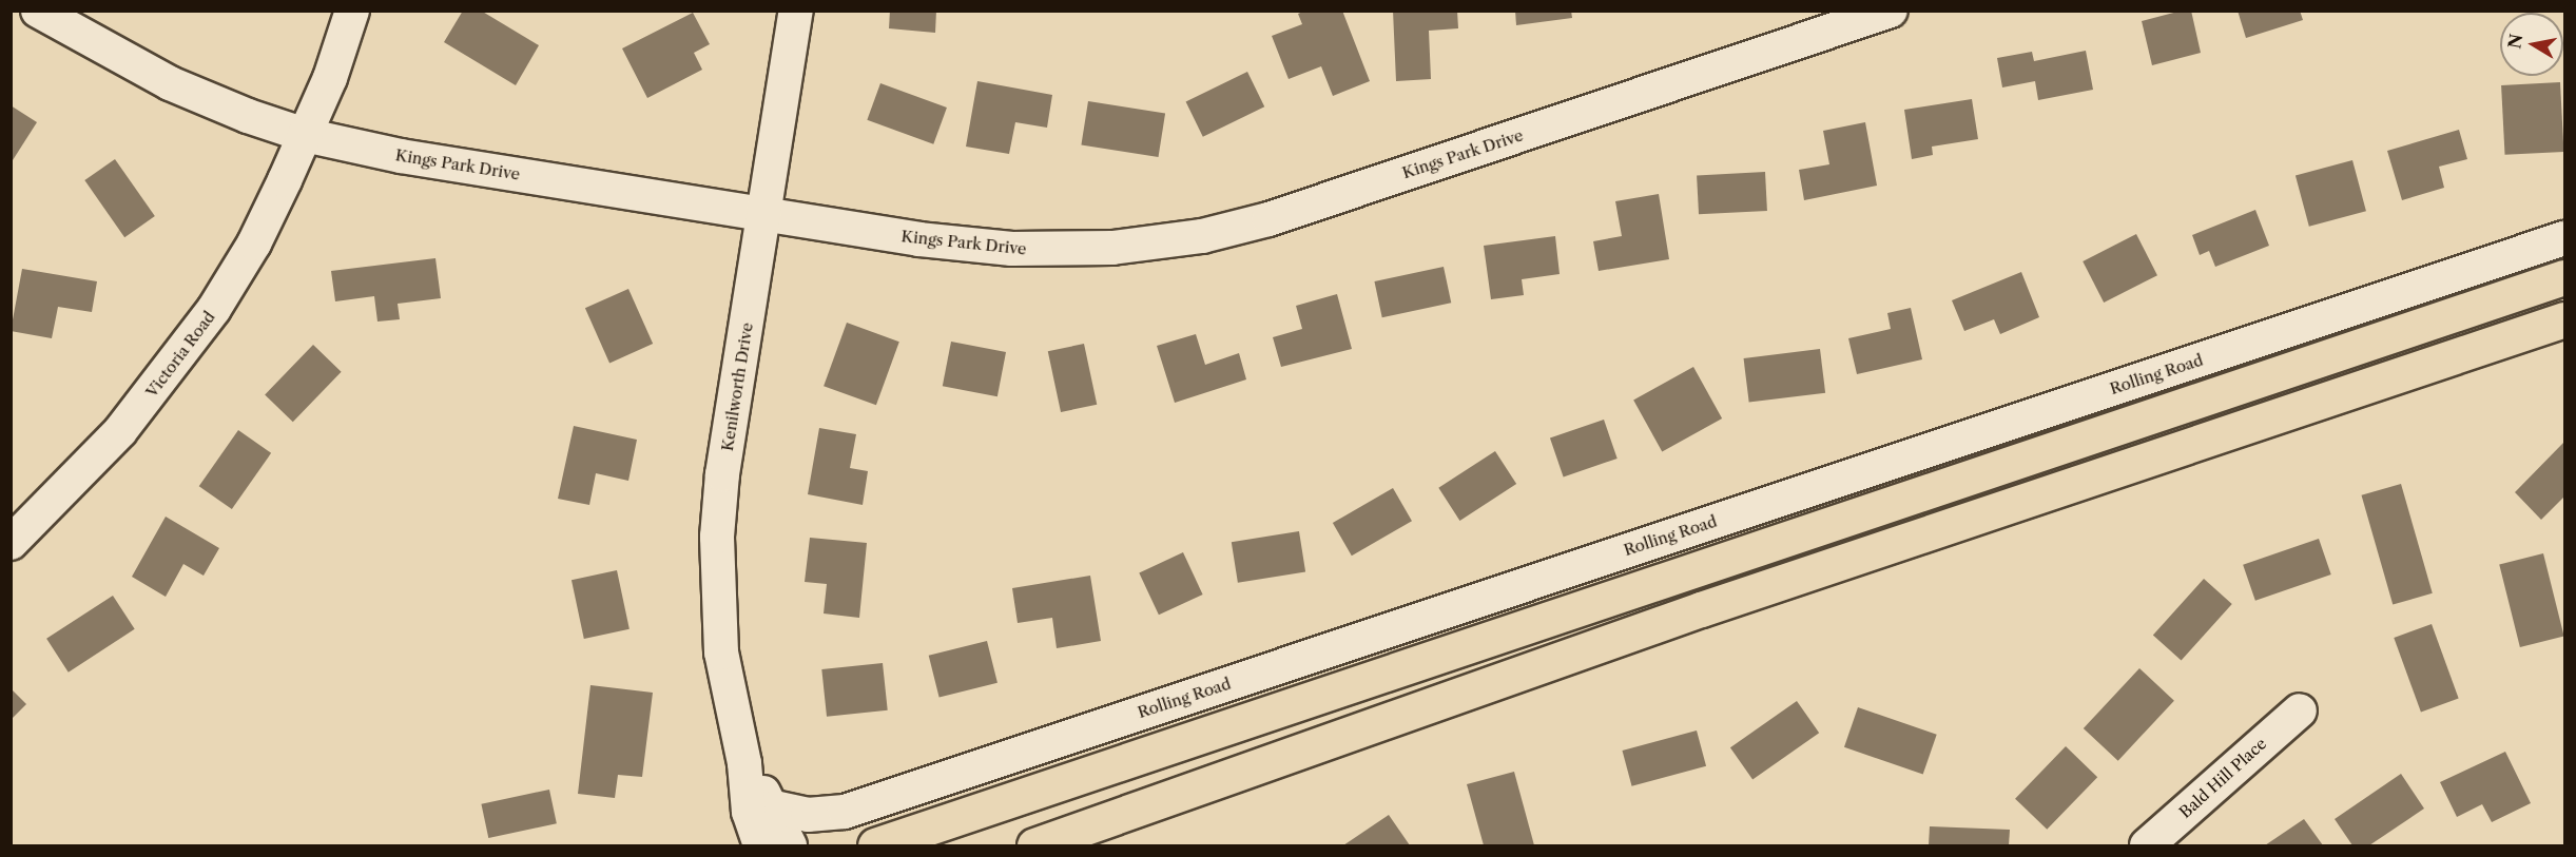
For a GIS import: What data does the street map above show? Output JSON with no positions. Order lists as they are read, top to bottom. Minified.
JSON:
{"streets":{"street":["Kings Park Drive","Victoria Road","Rolling Road","Kenilworth Drive","Bald Hill Place"]},"crossings":[["Kings Park Drive","Victoria Road"],["Kings Park Drive","Kenilworth Drive"],["Rolling Road","Kenilworth Drive"]],"north":"left"}
